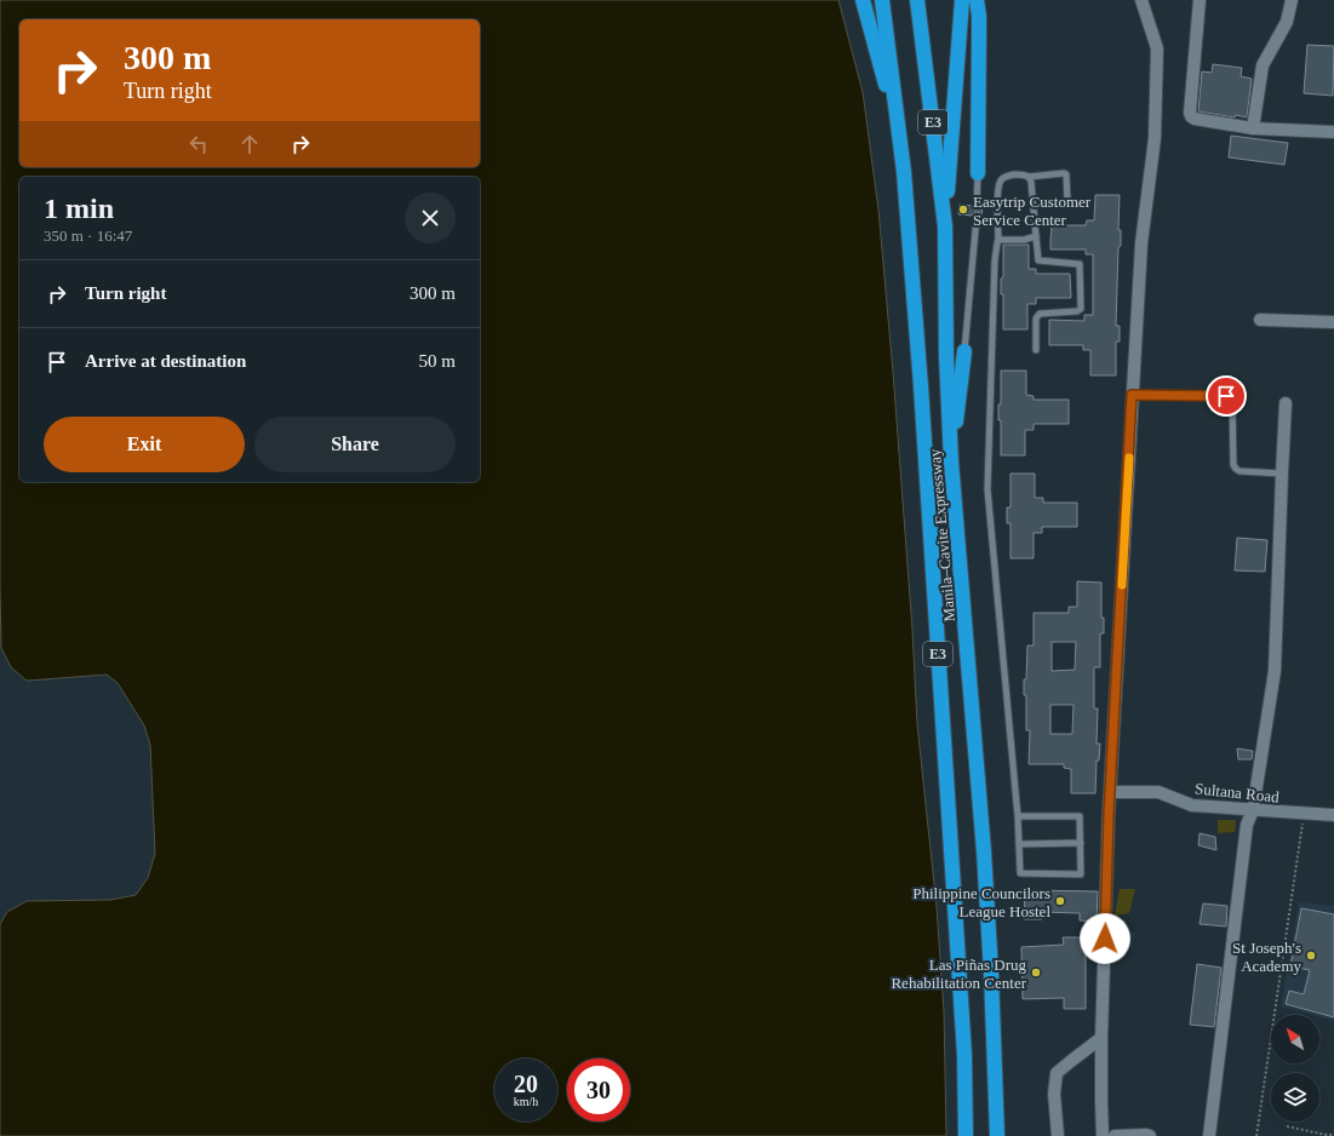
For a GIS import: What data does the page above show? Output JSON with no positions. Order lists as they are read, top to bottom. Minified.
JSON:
{"streets":{"highway":["E3","Manila–Cavite Expressway"],"street":["Sultana Road"]},"places":["Easytrip Customer Service Center","Philippine Councilors League Hostel","St Joseph's Academy","Las Piñas Drug Rehabilitation Center"],"north":"top left","page":{"turn":["300 m","Turn right"],"heading":["1 min","350 m · 16:47"],"list":[{"name":"Turn right","value":"300 m"},{"name":"Arrive at destination","value":"50 m"}],"buttons":["Exit","Share"],"speed":"20 km/h","limit":"30"}}
